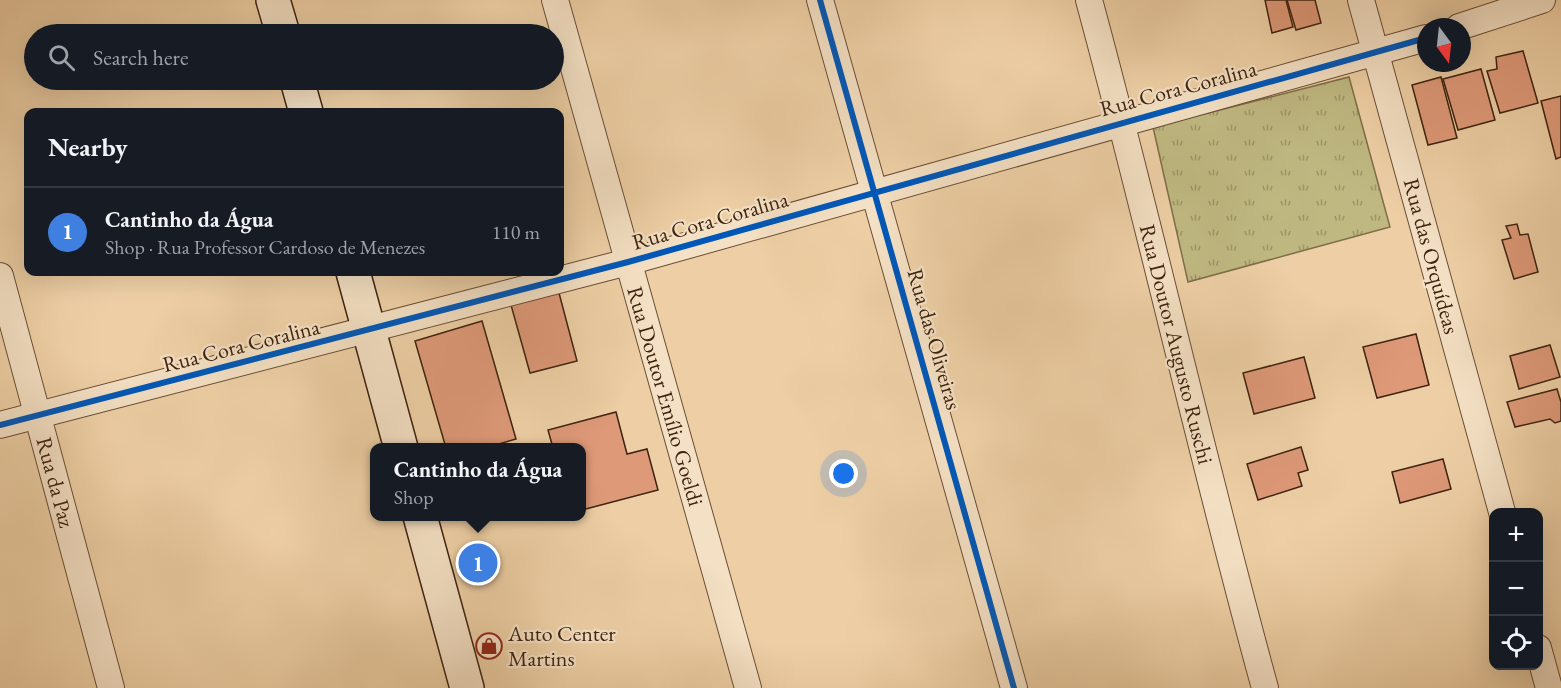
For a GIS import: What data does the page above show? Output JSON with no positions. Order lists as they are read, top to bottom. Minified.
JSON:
{"streets":{"street":["Rua Cora Coralina","Rua das Orquídeas","Rua das Oliveiras","Rua Doutor Augusto Ruschi","Rua Doutor Emílio Goeldi","Rua da Paz"]},"crossings":[["Rua Cora Coralina","Rua das Orquídeas"],["Rua Cora Coralina","Rua das Oliveiras"],["Rua Cora Coralina","Rua Doutor Augusto Ruschi"],["Rua Cora Coralina","Rua Doutor Emílio Goeldi"],["Rua Cora Coralina","Rua da Paz"]],"places":{"shop":["Auto Center Martins"]},"north":"bottom","page":{"search":"Search here","heading":"Nearby","list":[{"mark":"1","name":"Cantinho da Água","note":"Shop · Rua Professor Cardoso de Menezes","value":"110 m"}],"popup":["Cantinho da Água","Shop"],"map_buttons":["+","−"],"pins":"1"}}
